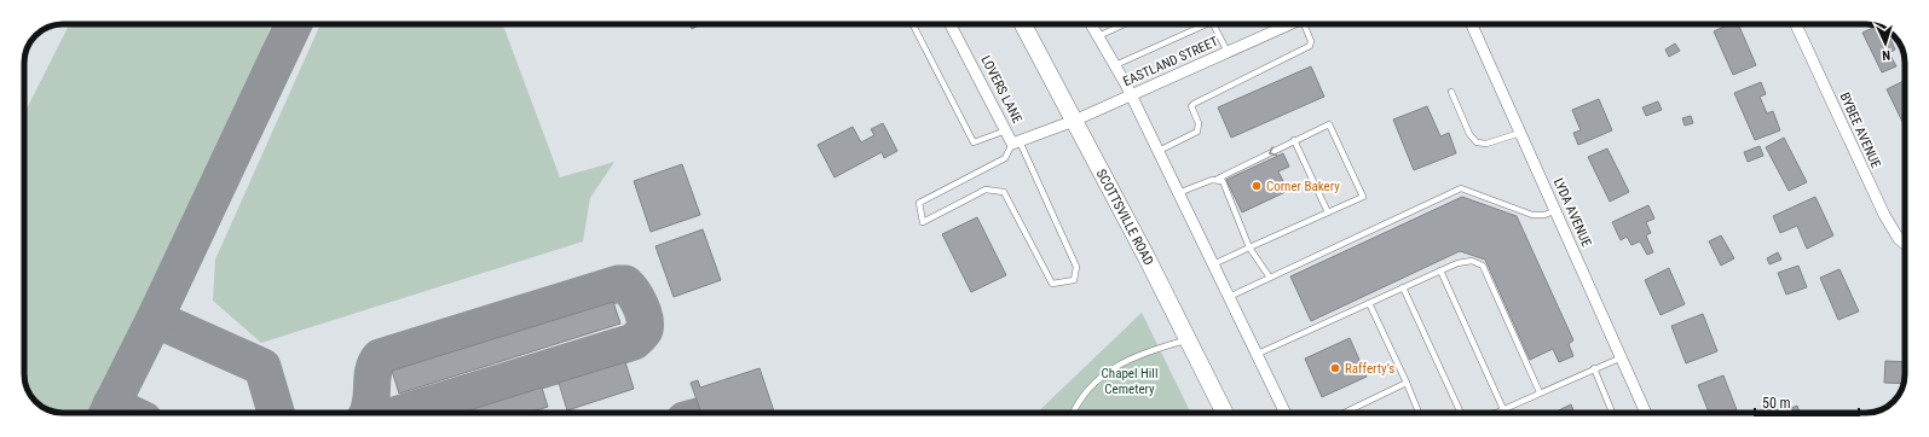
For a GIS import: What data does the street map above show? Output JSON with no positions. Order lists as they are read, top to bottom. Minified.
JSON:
{"streets":{"main road":["SCOTTSVILLE ROAD"],"street":["EASTLAND STREET","LOVERS LANE","BYBEE AVENUE","LYDA AVENUE"]},"crossings":[["EASTLAND STREET","LOVERS LANE"],["EASTLAND STREET","SCOTTSVILLE ROAD"],["LOVERS LANE","SCOTTSVILLE ROAD"]],"parks":["Chapel Hill Cemetery"],"places":["Corner Bakery","Rafferty’s"],"scale_bar":"50 m","north":"bottom"}
